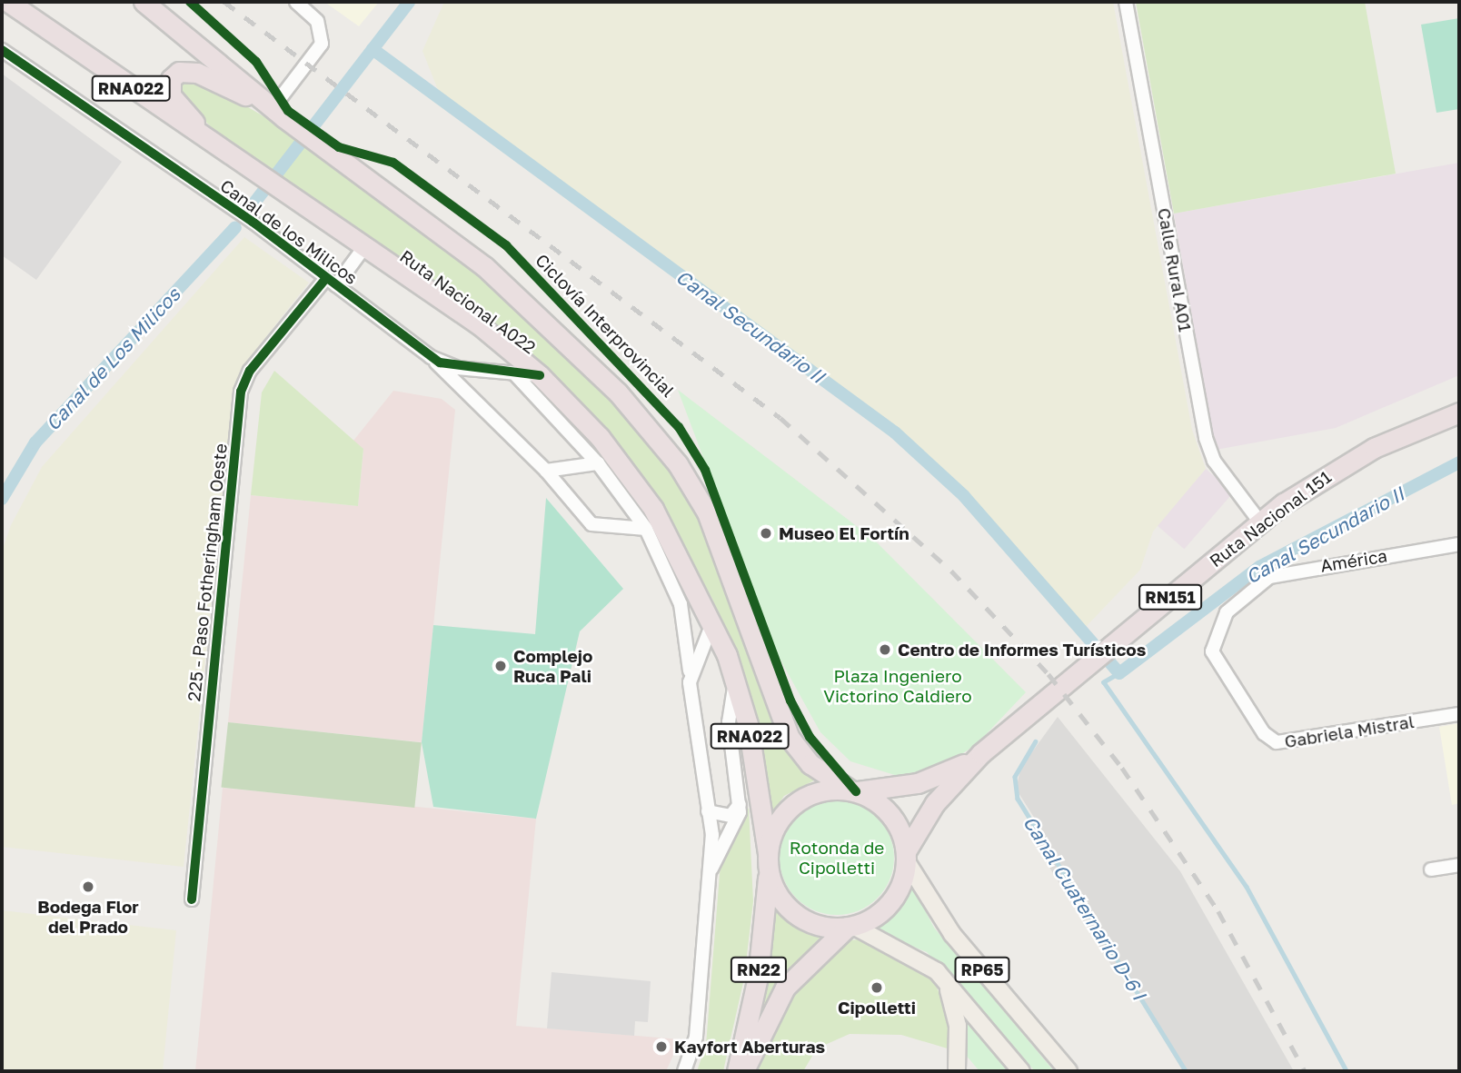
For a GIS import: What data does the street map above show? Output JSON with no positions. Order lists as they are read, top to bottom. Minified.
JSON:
{"streets":{"highway":["RNA022","Ruta Nacional A022","Ruta Nacional 151","RN151","RN22"],"main road":["RP65"],"street":["Canal de los Milicos","Calle Rural A01","América","225 - Paso Fotheringham Oeste","Gabriela Mistral"],"cycle path":["Ciclovía Interprovincial"]},"crossings":[["Canal de los Milicos","Ruta Nacional A022"],["Canal de los Milicos","225 - Paso Fotheringham Oeste"],["Calle Rural A01","Ruta Nacional 151"],["Ruta Nacional A022","Ruta Nacional 151"],["Ruta Nacional A022","225 - Paso Fotheringham Oeste"],["Ruta Nacional A022","RN22"],["Ruta Nacional A022","RP65"],["Ruta Nacional 151","RN22"],["Ruta Nacional 151","RP65"],["América","Gabriela Mistral"],["RN22","RP65"]],"water":["Canal Secundario II","Canal de Los Milicos","Canal Cuaternario D-6 I"],"parks":["Plaza Ingeniero Victorino Caldiero","Rotonda de Cipolletti"],"places":["Museo El Fortín","Centro de Informes Turísticos","Complejo Ruca Pali","Bodega Flor del Prado","Cipolletti","Kayfort Aberturas"]}
